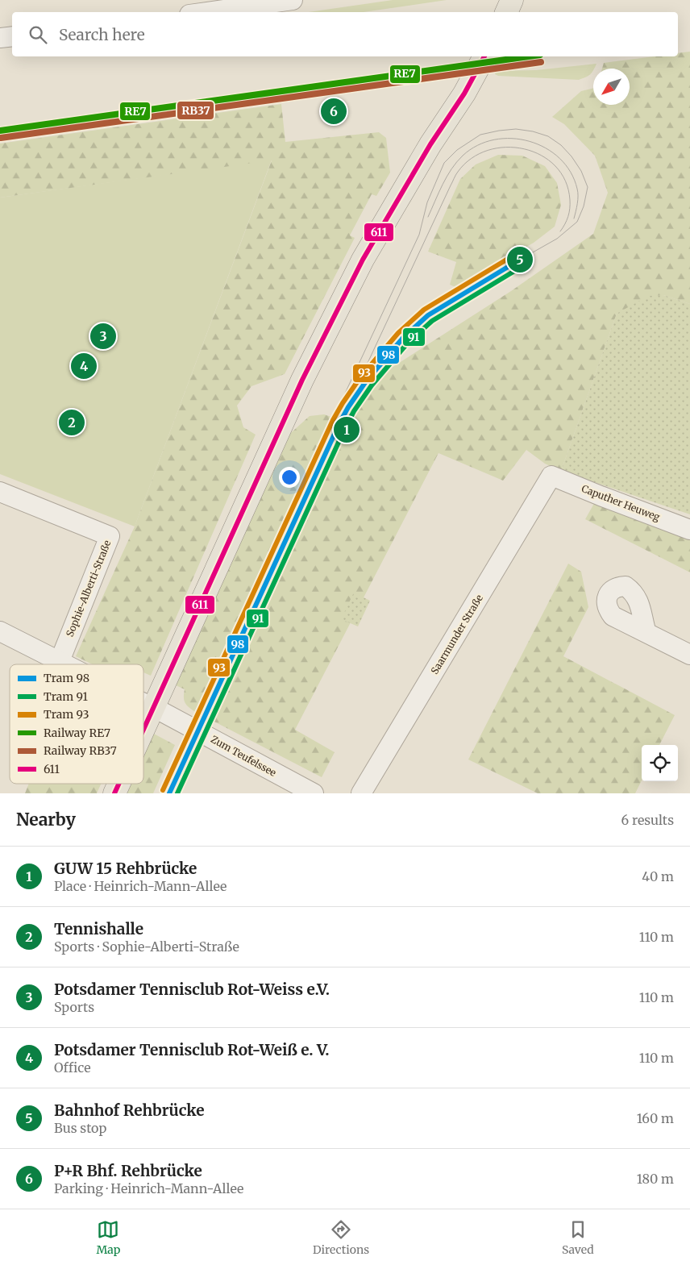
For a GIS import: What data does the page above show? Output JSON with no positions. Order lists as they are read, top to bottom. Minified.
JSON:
{"streets":{"street":["Caputher Heuweg","Sophie-Alberti-Straße","Saarmunder Straße","Zum Teufelssee"]},"crossings":[["Caputher Heuweg","Saarmunder Straße"],["Sophie-Alberti-Straße","Zum Teufelssee"]],"lines":["rail line RE7","transit line 611","rail line RB37","tram line 93","tram line 98","tram line 91"],"legend":["Tram 98","Tram 91","Tram 93","Railway RE7","Railway RB37","611"],"north":"bottom left","page":{"search":"Search here","pins":["6","5","3","4","2","1"],"heading":["Nearby","6 results"],"list":[{"mark":"1","name":"GUW 15 Rehbrücke","note":"Place · Heinrich-Mann-Allee","value":"40 m"},{"mark":"2","name":"Tennishalle","note":"Sports · Sophie-Alberti-Straße","value":"110 m"},{"mark":"3","name":"Potsdamer Tennisclub Rot-Weiss e.V.","note":"Sports","value":"110 m"},{"mark":"4","name":"Potsdamer Tennisclub Rot-Weiß e. V.","note":"Office","value":"110 m"},{"mark":"5","name":"Bahnhof Rehbrücke","note":"Bus stop","value":"160 m"},{"mark":"6","name":"P+R Bhf. Rehbrücke","note":"Parking · Heinrich-Mann-Allee","value":"180 m"}],"nav":["Map","Directions","Saved"]}}
